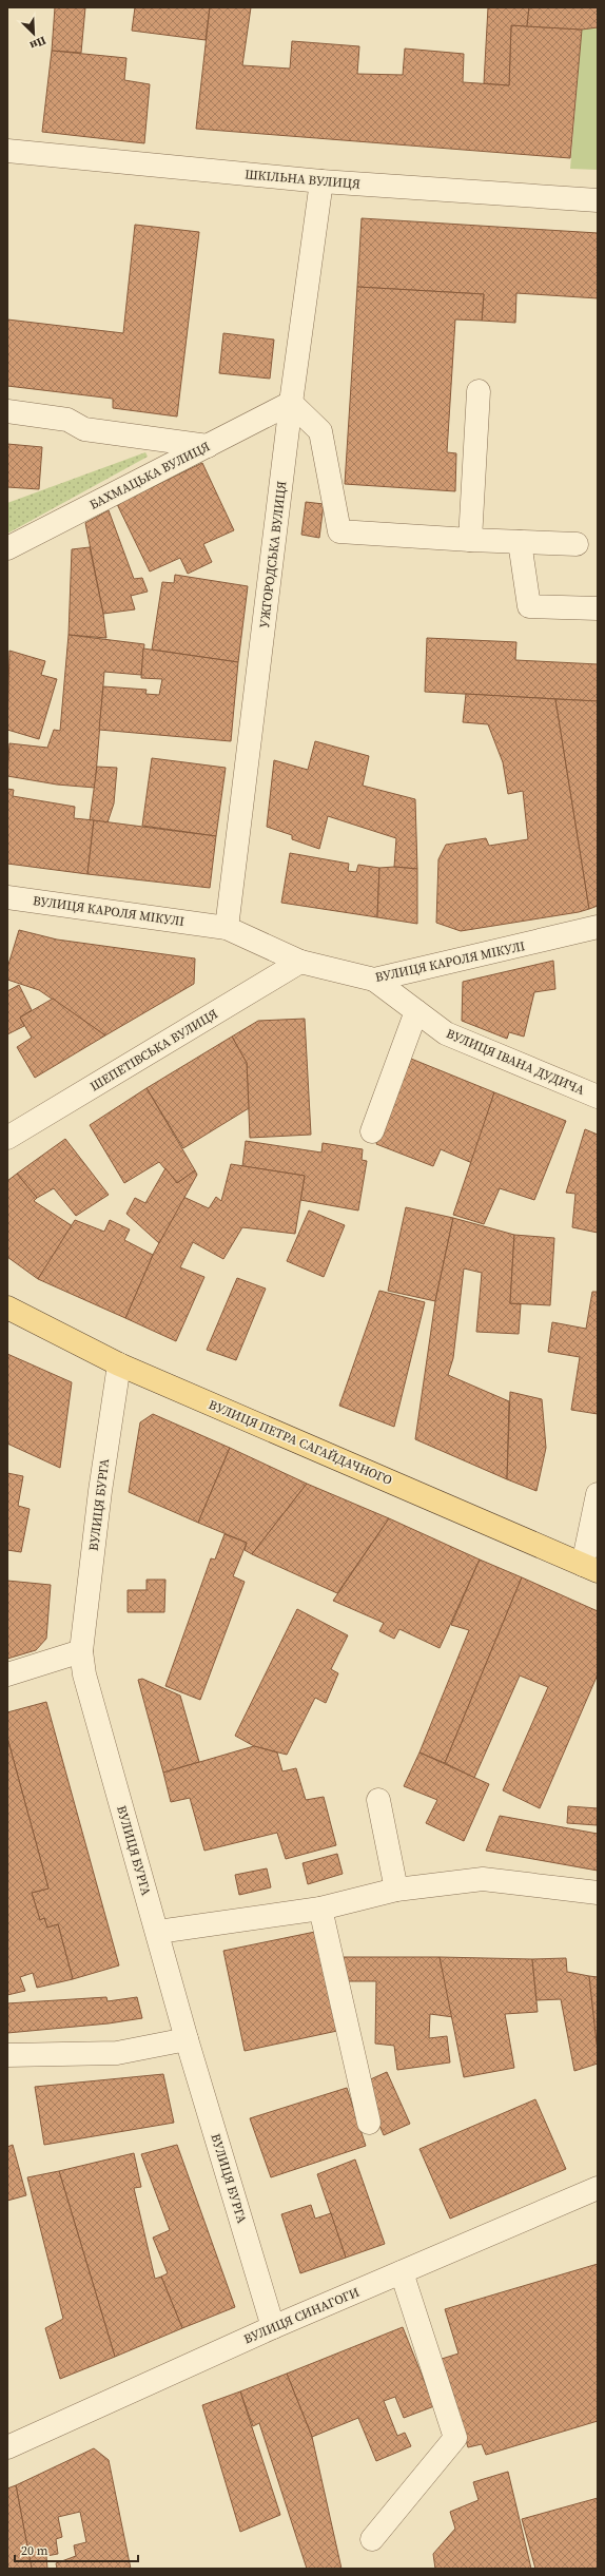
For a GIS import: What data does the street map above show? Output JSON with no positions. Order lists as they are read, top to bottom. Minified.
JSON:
{"streets":{"main road":["ВУЛИЦЯ ПЕТРА САГАЙДАЧНОГО"],"street":["ШКІЛЬНА ВУЛИЦЯ","БАХМАЦЬКА ВУЛИЦЯ","УЖГОРОДСЬКА ВУЛИЦЯ","ВУЛИЦЯ КАРОЛЯ МІКУЛІ","ШЕПЕТІВСЬКА ВУЛИЦЯ","ВУЛИЦЯ ІВАНА ДУДИЧА","ВУЛИЦЯ БУРГА","ВУЛИЦЯ СИНАГОГИ"]},"crossings":[["ШКІЛЬНА ВУЛИЦЯ","УЖГОРОДСЬКА ВУЛИЦЯ"],["БАХМАЦЬКА ВУЛИЦЯ","УЖГОРОДСЬКА ВУЛИЦЯ"],["УЖГОРОДСЬКА ВУЛИЦЯ","ВУЛИЦЯ КАРОЛЯ МІКУЛІ"],["ВУЛИЦЯ КАРОЛЯ МІКУЛІ","ШЕПЕТІВСЬКА ВУЛИЦЯ"],["ВУЛИЦЯ КАРОЛЯ МІКУЛІ","ВУЛИЦЯ ІВАНА ДУДИЧА"],["ВУЛИЦЯ ПЕТРА САГАЙДАЧНОГО","ВУЛИЦЯ БУРГА"],["ВУЛИЦЯ БУРГА","ВУЛИЦЯ СИНАГОГИ"]],"scale_bar":"20 m","north":"bottom right"}
